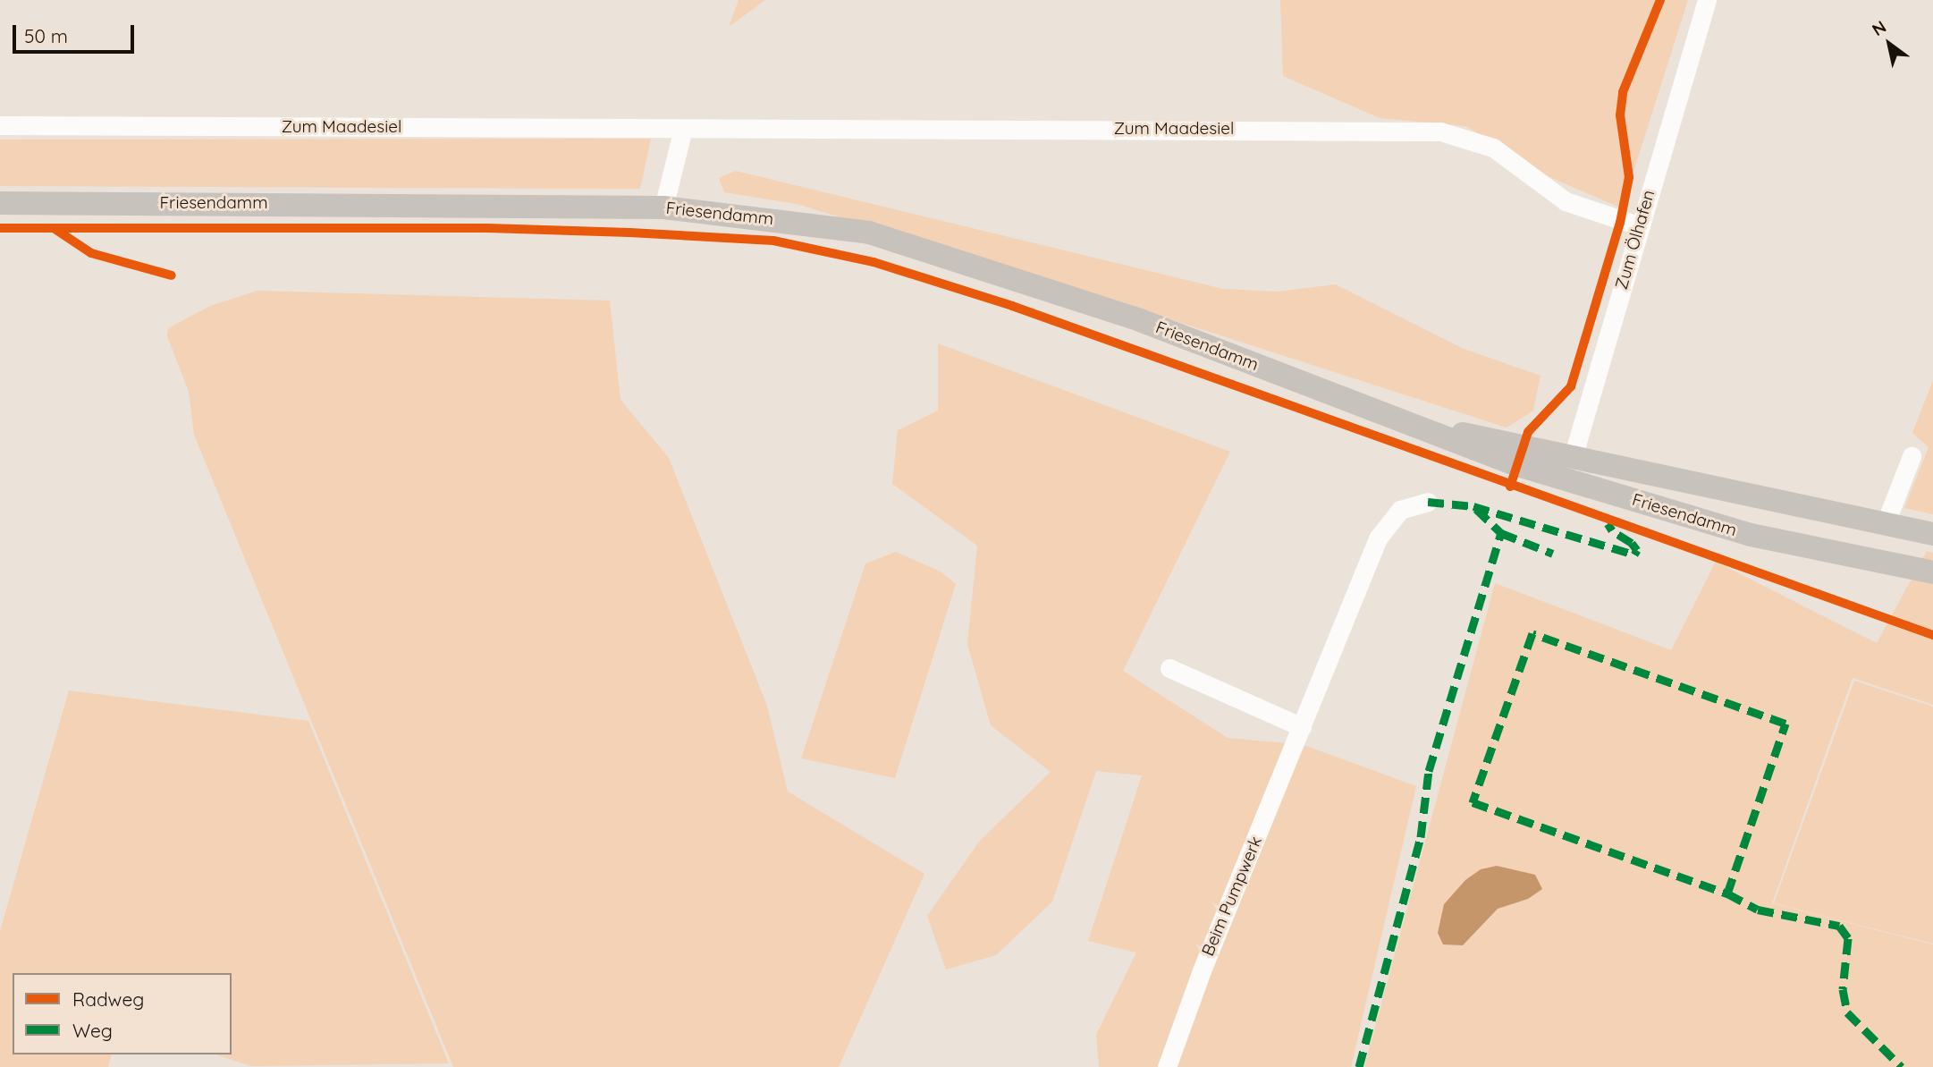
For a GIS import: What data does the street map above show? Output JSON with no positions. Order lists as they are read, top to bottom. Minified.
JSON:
{"streets":{"main road":["Friesendamm"],"street":["Zum Maadesiel","Zum Ölhafen","Beim Pumpwerk"]},"crossings":[["Zum Maadesiel","Zum Ölhafen"],["Friesendamm","Zum Ölhafen"]],"legend":["Radweg","Weg"],"scale_bar":"50 m","north":"top left"}
